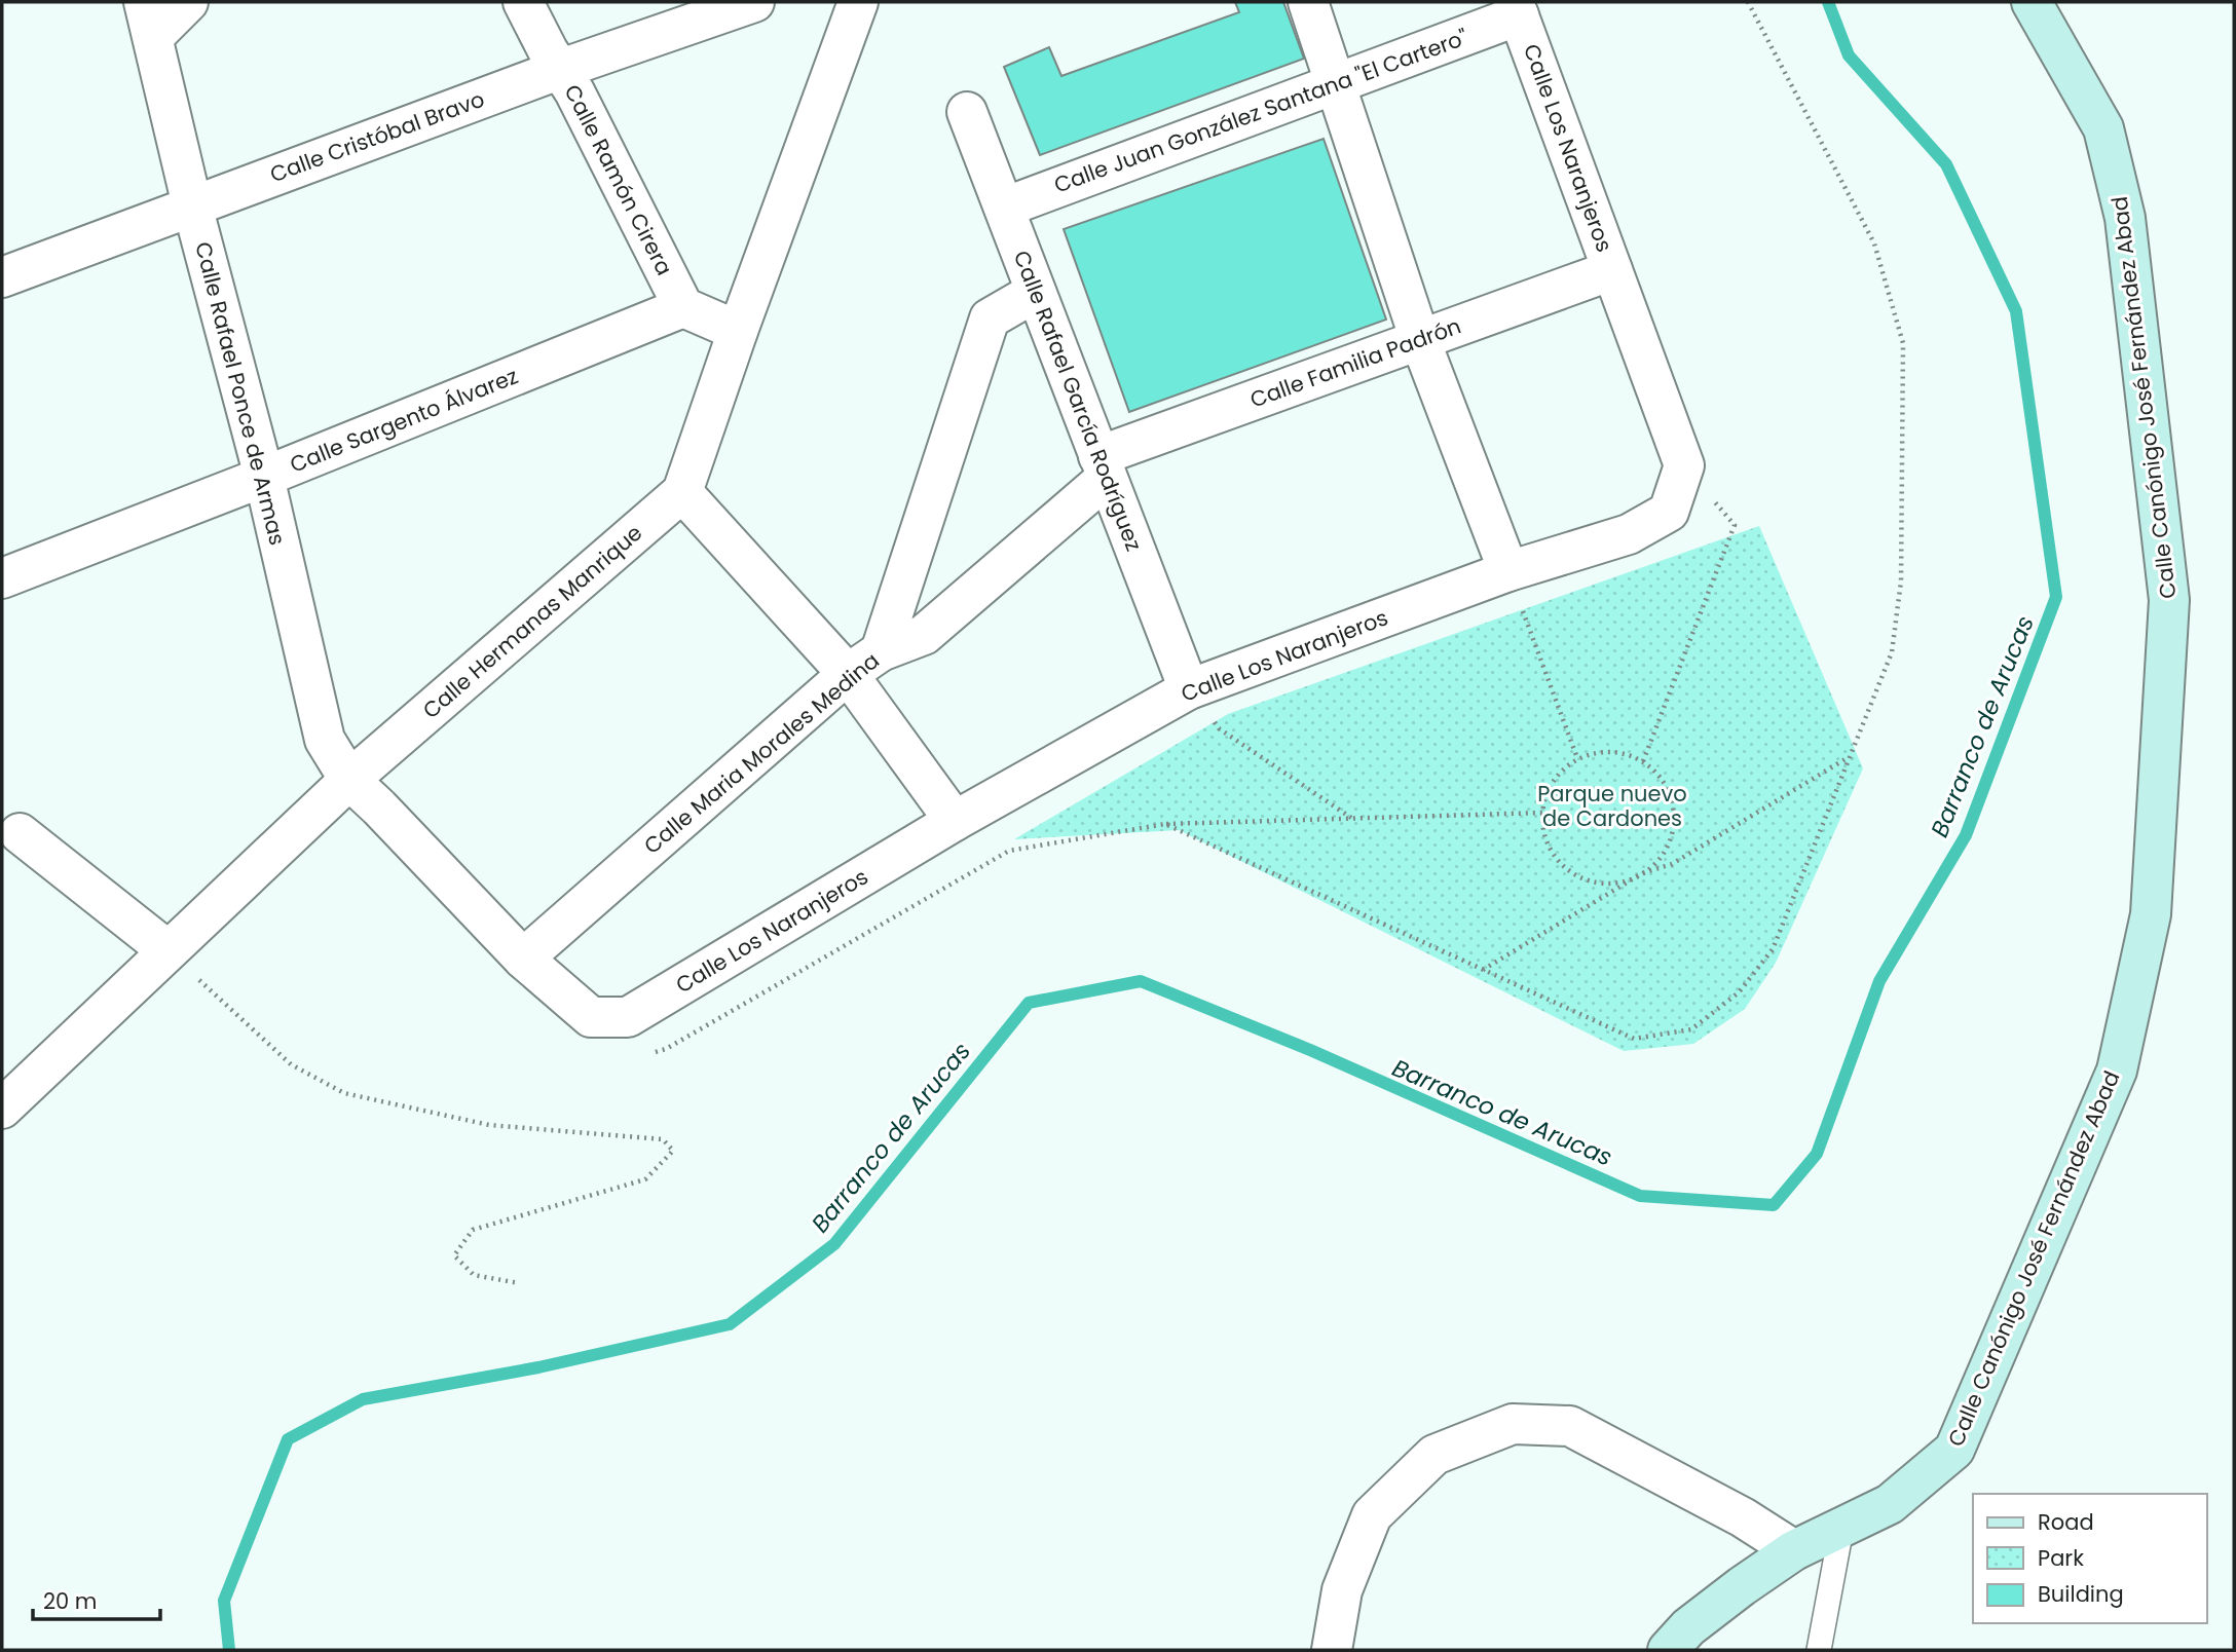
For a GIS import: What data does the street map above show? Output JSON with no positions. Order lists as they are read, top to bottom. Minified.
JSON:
{"streets":{"street":["Calle Juan González Santana \"El Cartero\"","Calle Cristóbal Bravo","Calle Los Naranjeros","Calle Ramón Cirera","Calle Familia Padrón","Calle Rafael Ponce de Armas","Calle Canónigo José Fernández Abad","Calle Rafael García Rodríguez","Calle Sargento Álvarez","Calle Hermanas Manrique","Calle Maria Morales Medina"]},"crossings":[["Calle Juan González Santana \"El Cartero\"","Calle Los Naranjeros"],["Calle Juan González Santana \"El Cartero\"","Calle Rafael García Rodríguez"],["Calle Cristóbal Bravo","Calle Ramón Cirera"],["Calle Cristóbal Bravo","Calle Rafael Ponce de Armas"],["Calle Los Naranjeros","Calle Familia Padrón"],["Calle Los Naranjeros","Calle Rafael Ponce de Armas"],["Calle Los Naranjeros","Calle Rafael García Rodríguez"],["Calle Los Naranjeros","Calle Hermanas Manrique"],["Calle Los Naranjeros","Calle Maria Morales Medina"],["Calle Ramón Cirera","Calle Sargento Álvarez"],["Calle Familia Padrón","Calle Rafael García Rodríguez"],["Calle Familia Padrón","Calle Maria Morales Medina"],["Calle Rafael Ponce de Armas","Calle Sargento Álvarez"],["Calle Rafael Ponce de Armas","Calle Hermanas Manrique"],["Calle Rafael García Rodríguez","Calle Maria Morales Medina"]],"water":["Barranco de Arucas"],"parks":["Parque nuevo de Cardones"],"legend":["Road","Park","Building"],"scale_bar":"20 m"}
